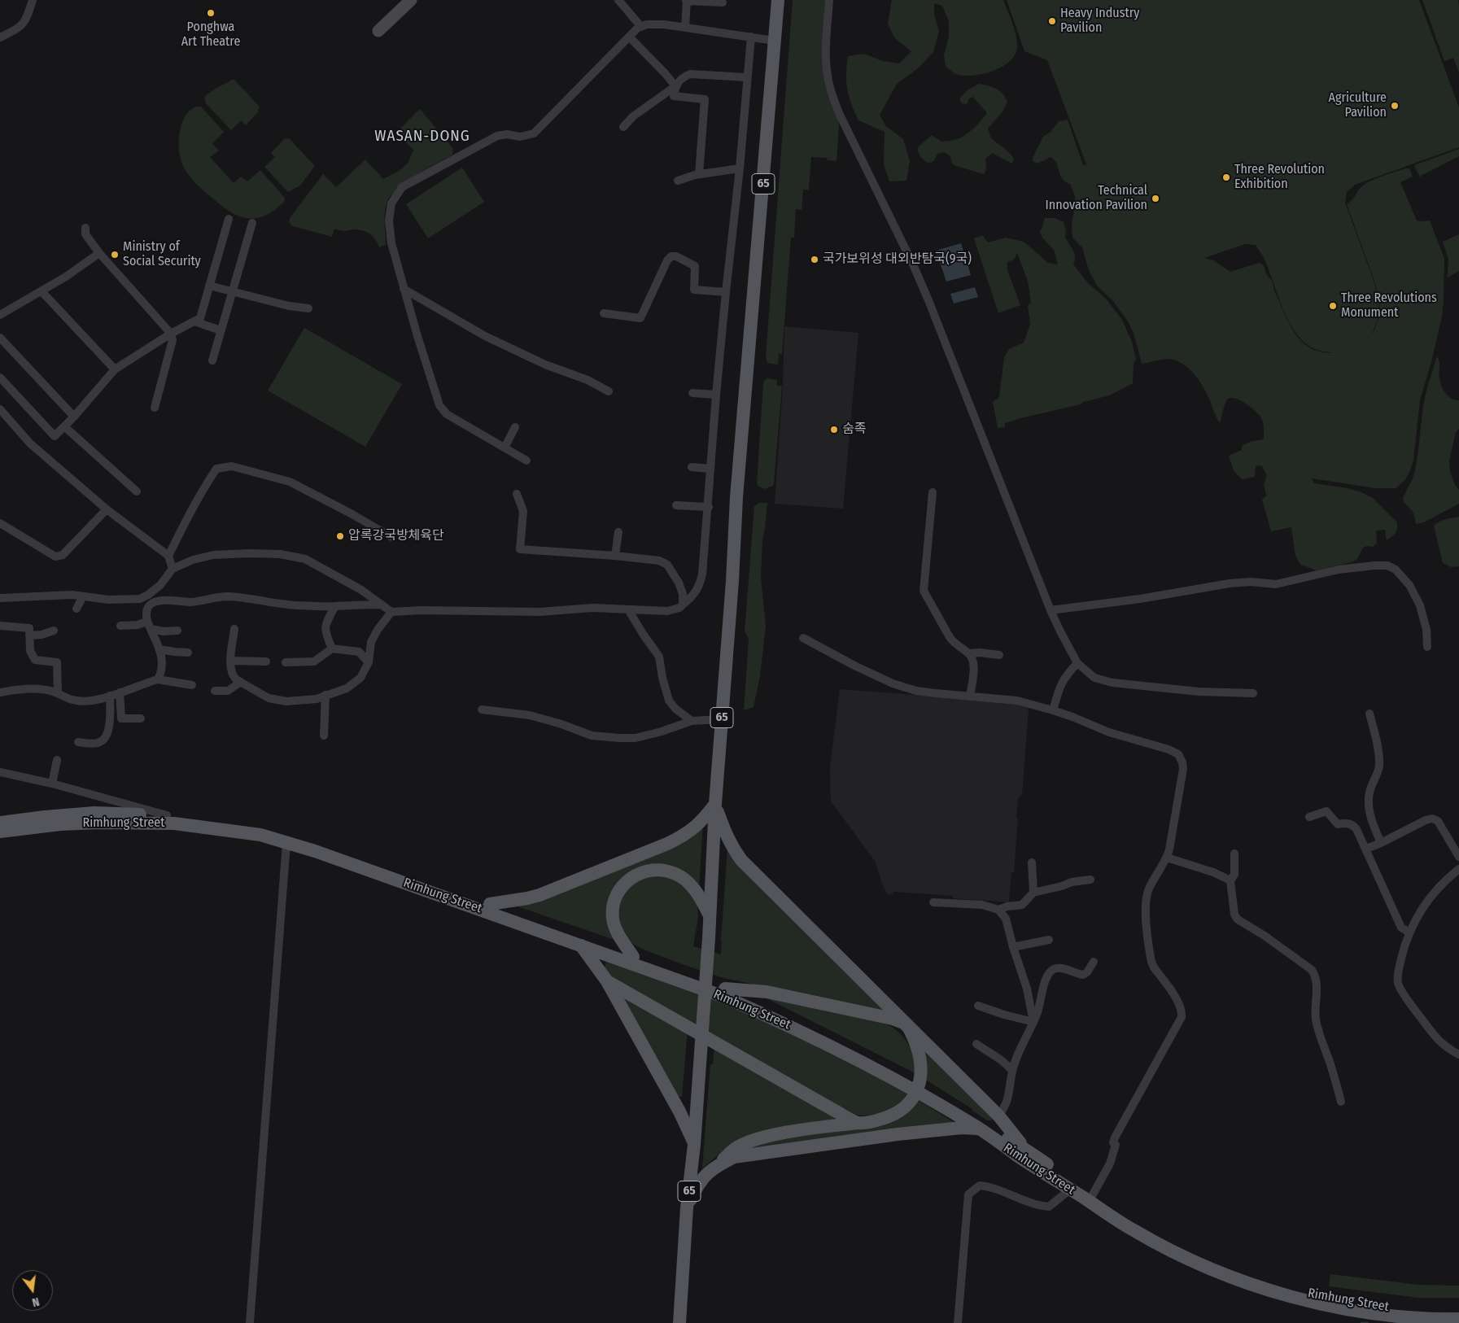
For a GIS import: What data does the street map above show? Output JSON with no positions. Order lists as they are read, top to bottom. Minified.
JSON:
{"streets":{"main road":["65","Rimhung Street"]},"districts":["WASAN-DONG"],"places":["Ponghwa Art Theatre","Heavy Industry Pavilion","Agriculture Pavilion","Three Revolution Exhibition","Technical Innovation Pavilion","Ministry of Social Security","국가보위성 대외반탐국(9국)","Three Revolutions Monument","숨족","압록강국방체육단"],"north":"bottom"}
